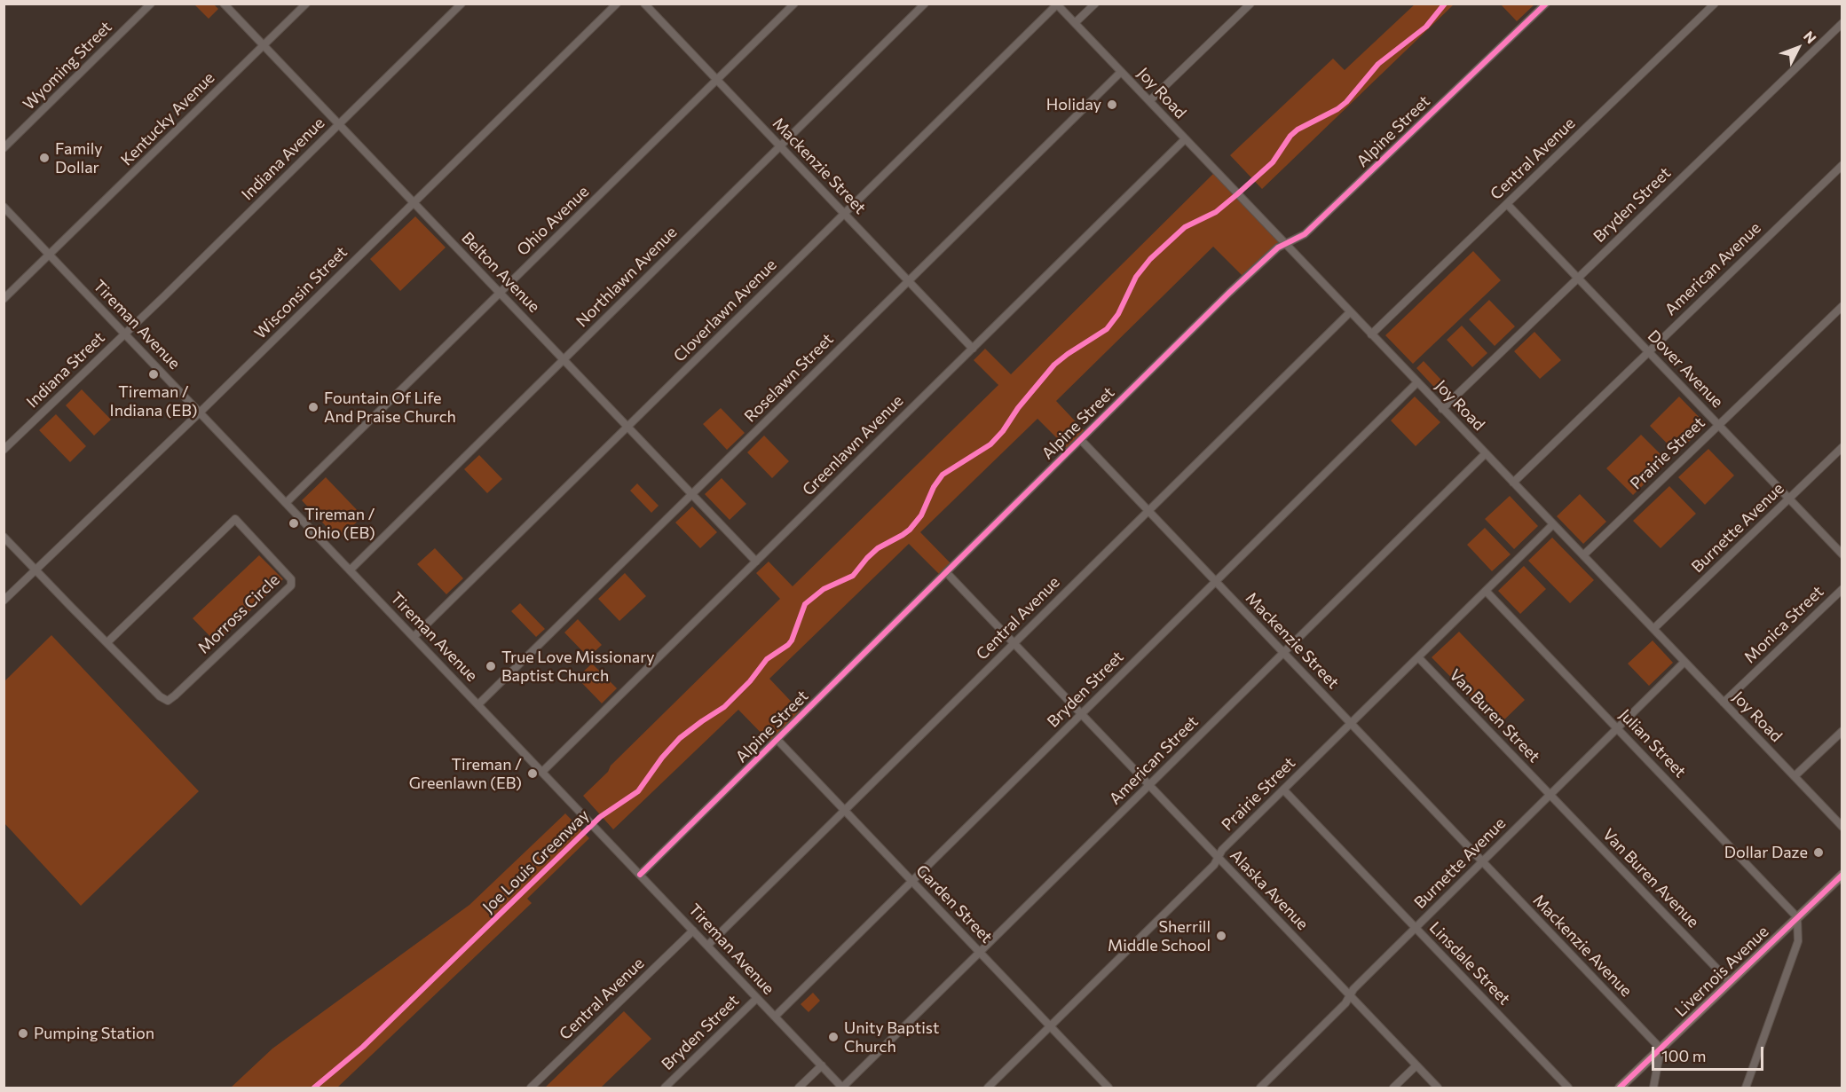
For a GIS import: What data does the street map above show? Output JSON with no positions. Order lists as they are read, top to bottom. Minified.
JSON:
{"streets":{"main road":["Livernois Avenue"],"street":["Wyoming Street","Joy Road","Kentucky Avenue","Alpine Street","Indiana Avenue","Central Avenue","Mackenzie Street","Bryden Street","Ohio Avenue","American Avenue","Belton Avenue","Northlawn Avenue","Wisconsin Street","Cloverlawn Avenue","Tireman Avenue","Dover Avenue","Indiana Street","Roselawn Street","Greenlawn Avenue","Prairie Street","Burnette Avenue","Morross Circle","Monica Street","Van Buren Street","Julian Street","American Street","Van Buren Avenue","Alaska Avenue","Garden Street","Mackenzie Avenue","Linsdale Street"],"cycle path":["Joe Louis Greenway"]},"crossings":[["Joy Road","Alpine Street"],["Joy Road","Central Avenue"],["Joy Road","Bryden Street"],["Joy Road","American Avenue"],["Joy Road","Cloverlawn Avenue"],["Joy Road","Roselawn Street"],["Joy Road","Greenlawn Avenue"],["Joy Road","Prairie Street"],["Joy Road","Burnette Avenue"],["Joy Road","Monica Street"],["Joy Road","American Street"],["Kentucky Avenue","Belton Avenue"],["Kentucky Avenue","Tireman Avenue"],["Alpine Street","Mackenzie Street"],["Alpine Street","Tireman Avenue"],["Alpine Street","Alaska Avenue"],["Alpine Street","Garden Street"],["Indiana Avenue","Belton Avenue"],["Indiana Avenue","Tireman Avenue"],["Indiana Avenue","Indiana Street"],["Central Avenue","Mackenzie Street"],["Central Avenue","Tireman Avenue"],["Central Avenue","Dover Avenue"],["Central Avenue","Alaska Avenue"],["Central Avenue","Garden Street"],["Mackenzie Street","Bryden Street"],["Mackenzie Street","Ohio Avenue"],["Mackenzie Street","Northlawn Avenue"],["Mackenzie Street","Cloverlawn Avenue"],["Mackenzie Street","Roselawn Street"],["Mackenzie Street","Greenlawn Avenue"],["Mackenzie Street","Prairie Street"],["Mackenzie Street","Burnette Avenue"],["Mackenzie Street","American Street"],["Mackenzie Street","Mackenzie Avenue"],["Bryden Street","Tireman Avenue"],["Bryden Street","Dover Avenue"],["Bryden Street","Alaska Avenue"],["Bryden Street","Garden Street"],["Ohio Avenue","Belton Avenue"],["Ohio Avenue","Tireman Avenue"],["American Avenue","Dover Avenue"],["Belton Avenue","Northlawn Avenue"],["Belton Avenue","Wisconsin Street"],["Belton Avenue","Cloverlawn Avenue"],["Belton Avenue","Roselawn Street"],["Belton Avenue","Greenlawn Avenue"],["Northlawn Avenue","Tireman Avenue"],["Wisconsin Street","Tireman Avenue"],["Wisconsin Street","Morross Circle"],["Cloverlawn Avenue","Tireman Avenue"],["Tireman Avenue","Indiana Street"],["Tireman Avenue","Roselawn Street"],["Tireman Avenue","Greenlawn Avenue"],["Tireman Avenue","American Street"],["Dover Avenue","Prairie Street"],["Dover Avenue","Burnette Avenue"],["Prairie Street","Van Buren Street"],["Prairie Street","Julian Street"],["Prairie Street","Alaska Avenue"],["Prairie Street","Garden Street"],["Prairie Street","Linsdale Street"],["Burnette Avenue","Van Buren Street"],["Burnette Avenue","Julian Street"],["Burnette Avenue","Van Buren Avenue"],["Burnette Avenue","Alaska Avenue"],["Burnette Avenue","Mackenzie Avenue"],["Burnette Avenue","Linsdale Street"],["Van Buren Street","Van Buren Avenue"],["Julian Street","Livernois Avenue"],["American Street","Alaska Avenue"],["American Street","Garden Street"],["Van Buren Avenue","Livernois Avenue"],["Mackenzie Avenue","Livernois Avenue"]],"places":["Holiday","Family Dollar","Tireman / Indiana (EB)","Fountain Of Life And Praise Church","Tireman / Ohio (EB)","True Love Missionary Baptist Church","Tireman / Greenlawn (EB)","Dollar Daze","Sherrill Middle School","Pumping Station","Unity Baptist Church"],"scale_bar":"100 m","north":"top right"}
